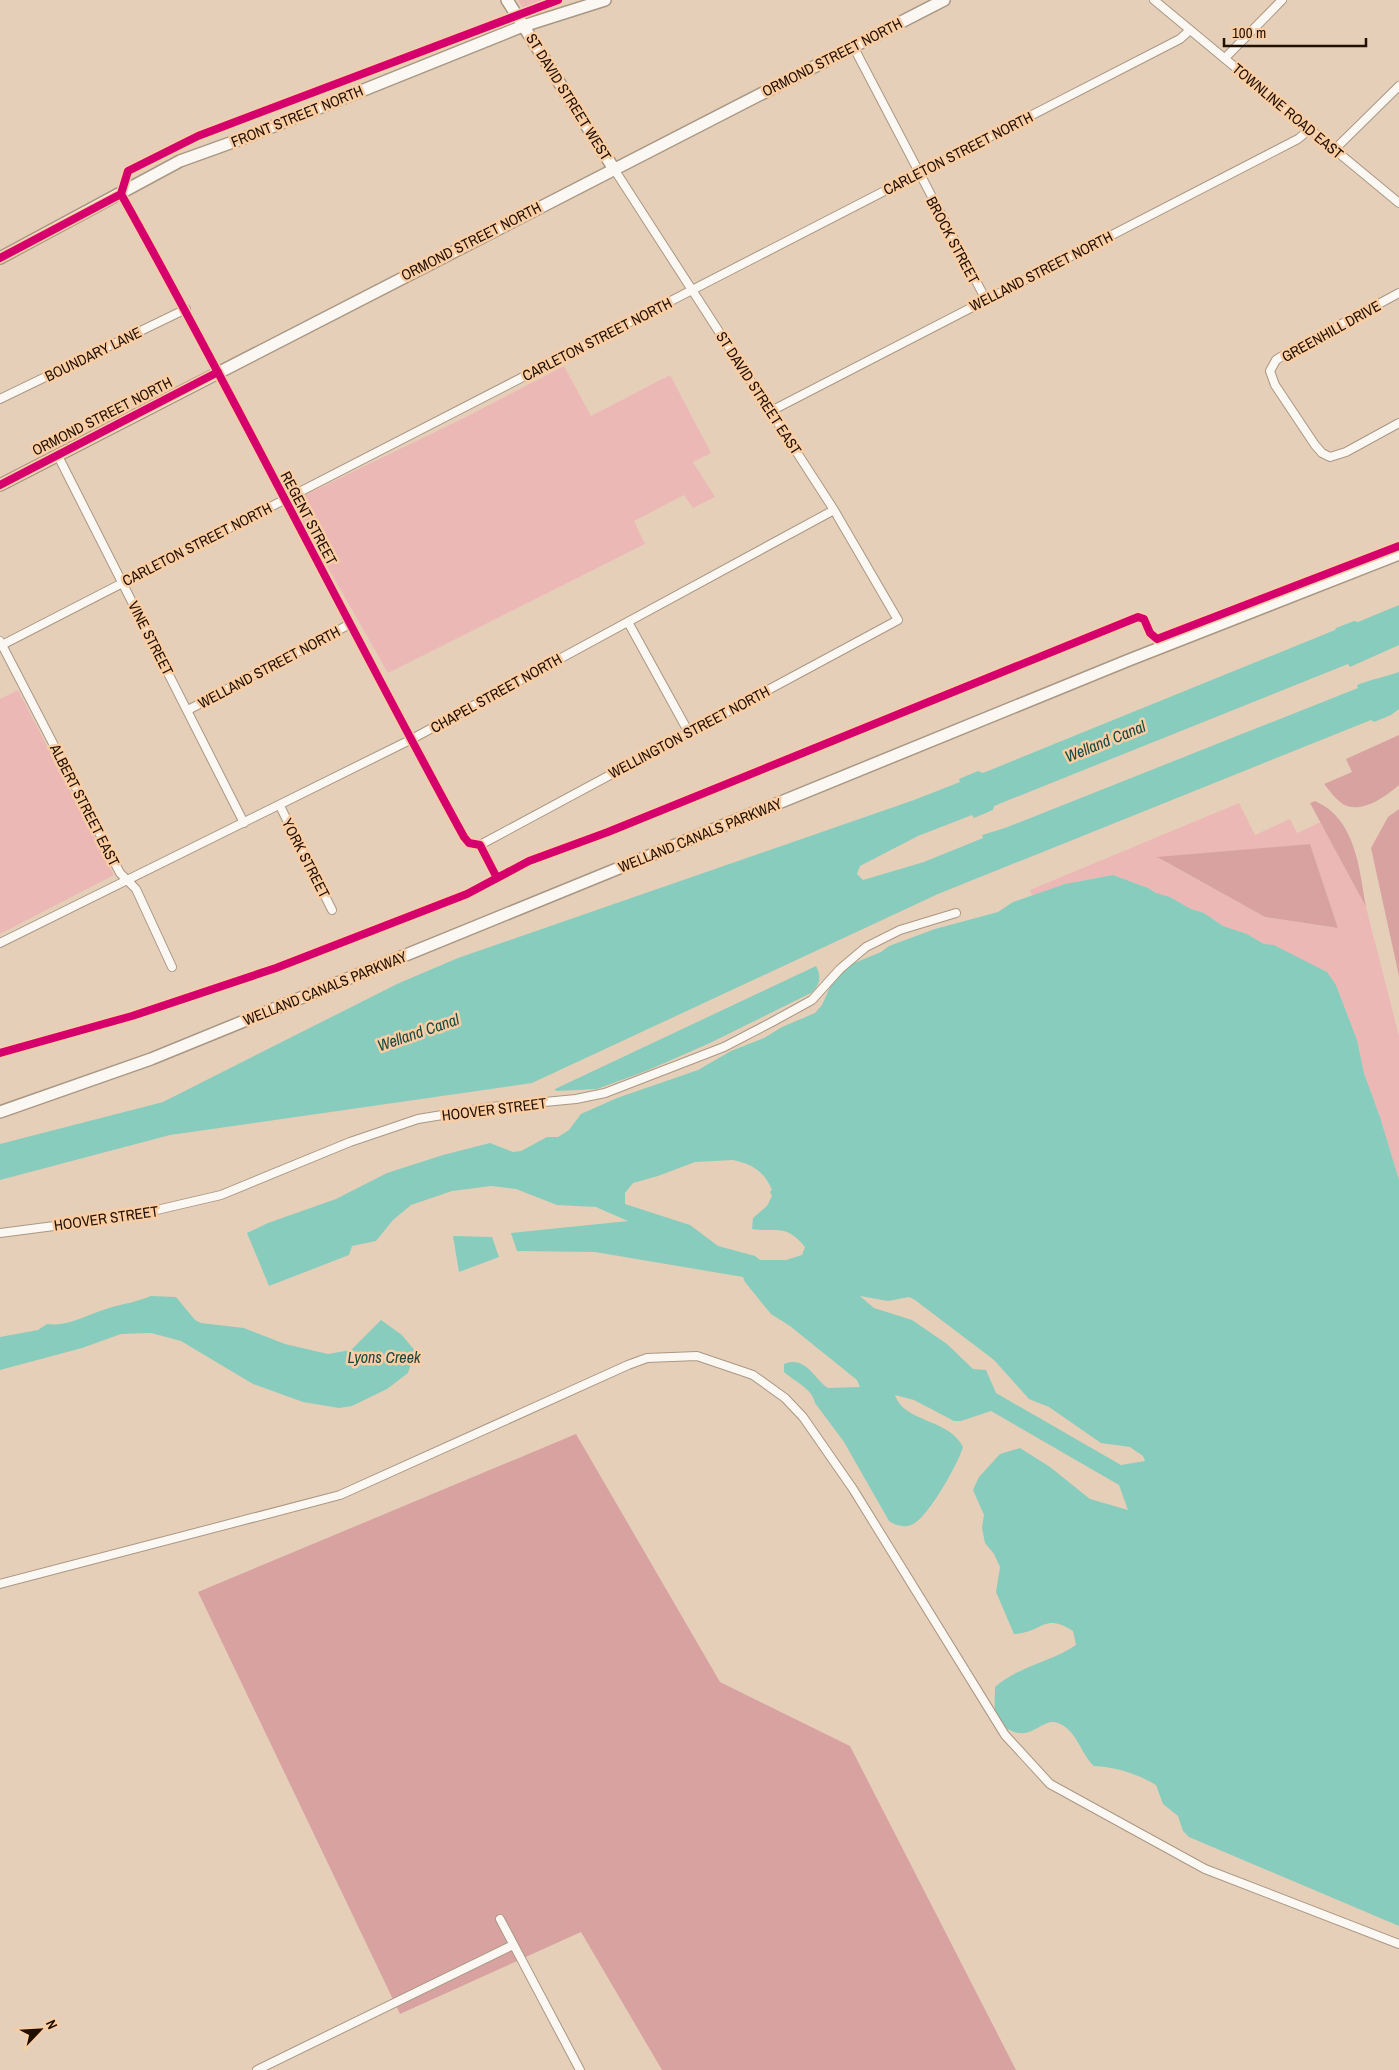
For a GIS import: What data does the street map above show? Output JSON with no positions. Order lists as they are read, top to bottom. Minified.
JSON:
{"streets":{"street":["ORMOND STREET NORTH","ST DAVID STREET WEST","TOWNLINE ROAD EAST","FRONT STREET NORTH","CARLETON STREET NORTH","BROCK STREET","WELLAND STREET NORTH","GREENHILL DRIVE","BOUNDARY LANE","ST DAVID STREET EAST","REGENT STREET","VINE STREET","CHAPEL STREET NORTH","WELLINGTON STREET NORTH","ALBERT STREET EAST","WELLAND CANALS PARKWAY","YORK STREET","HOOVER STREET"]},"crossings":[["ORMOND STREET NORTH","ST DAVID STREET WEST"],["ORMOND STREET NORTH","BROCK STREET"],["ORMOND STREET NORTH","ST DAVID STREET EAST"],["ORMOND STREET NORTH","REGENT STREET"],["ORMOND STREET NORTH","VINE STREET"],["ST DAVID STREET WEST","FRONT STREET NORTH"],["ST DAVID STREET WEST","ST DAVID STREET EAST"],["TOWNLINE ROAD EAST","CARLETON STREET NORTH"],["TOWNLINE ROAD EAST","WELLAND STREET NORTH"],["FRONT STREET NORTH","REGENT STREET"],["CARLETON STREET NORTH","BROCK STREET"],["CARLETON STREET NORTH","ST DAVID STREET EAST"],["CARLETON STREET NORTH","REGENT STREET"],["CARLETON STREET NORTH","VINE STREET"],["CARLETON STREET NORTH","ALBERT STREET EAST"],["BROCK STREET","WELLAND STREET NORTH"],["WELLAND STREET NORTH","ST DAVID STREET EAST"],["WELLAND STREET NORTH","REGENT STREET"],["WELLAND STREET NORTH","VINE STREET"],["BOUNDARY LANE","REGENT STREET"],["ST DAVID STREET EAST","CHAPEL STREET NORTH"],["ST DAVID STREET EAST","WELLINGTON STREET NORTH"],["REGENT STREET","CHAPEL STREET NORTH"],["REGENT STREET","WELLINGTON STREET NORTH"],["VINE STREET","CHAPEL STREET NORTH"],["CHAPEL STREET NORTH","ALBERT STREET EAST"],["CHAPEL STREET NORTH","YORK STREET"]],"water":["Welland Canal","Lyons Creek"],"scale_bar":"100 m","north":"top right"}
